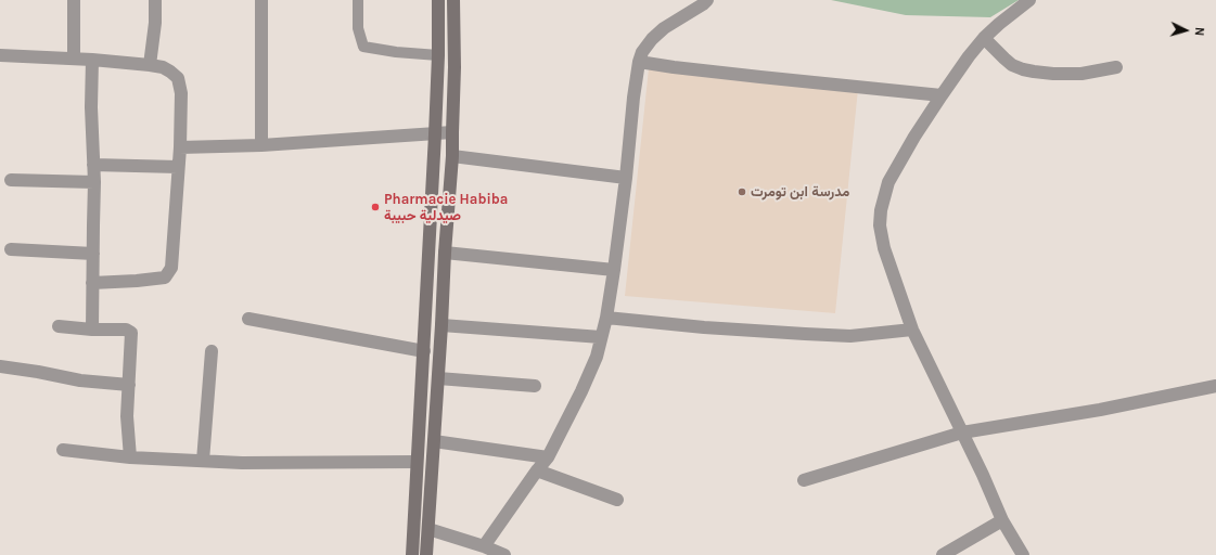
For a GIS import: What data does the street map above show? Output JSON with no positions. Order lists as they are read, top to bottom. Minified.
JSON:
{"places":["مدرسة ابن تومرت","Pharmacie Habiba صيدلية حبيبة"],"north":"right"}
